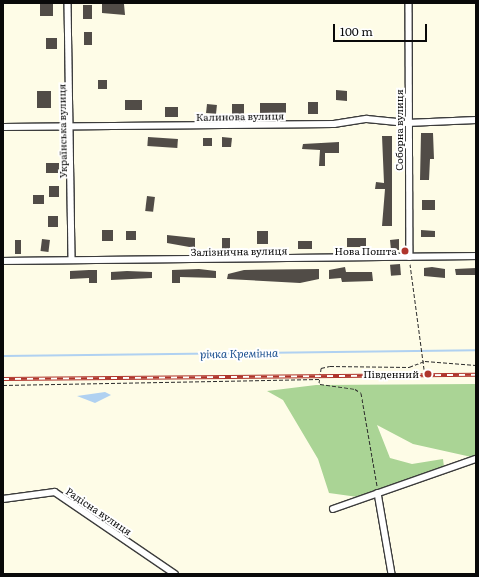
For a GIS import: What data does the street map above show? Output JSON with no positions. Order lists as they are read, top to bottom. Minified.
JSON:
{"streets":{"street":["Калинова вулиця","Соборна вулиця","Українська вулиця","Залізнична вулиця","Радісна вулиця"]},"crossings":[["Калинова вулиця","Соборна вулиця"],["Калинова вулиця","Українська вулиця"],["Соборна вулиця","Залізнична вулиця"],["Українська вулиця","Залізнична вулиця"]],"water":["річка Кремінна"],"places":["Нова Пошта","Південний"],"scale_bar":"100 m"}
